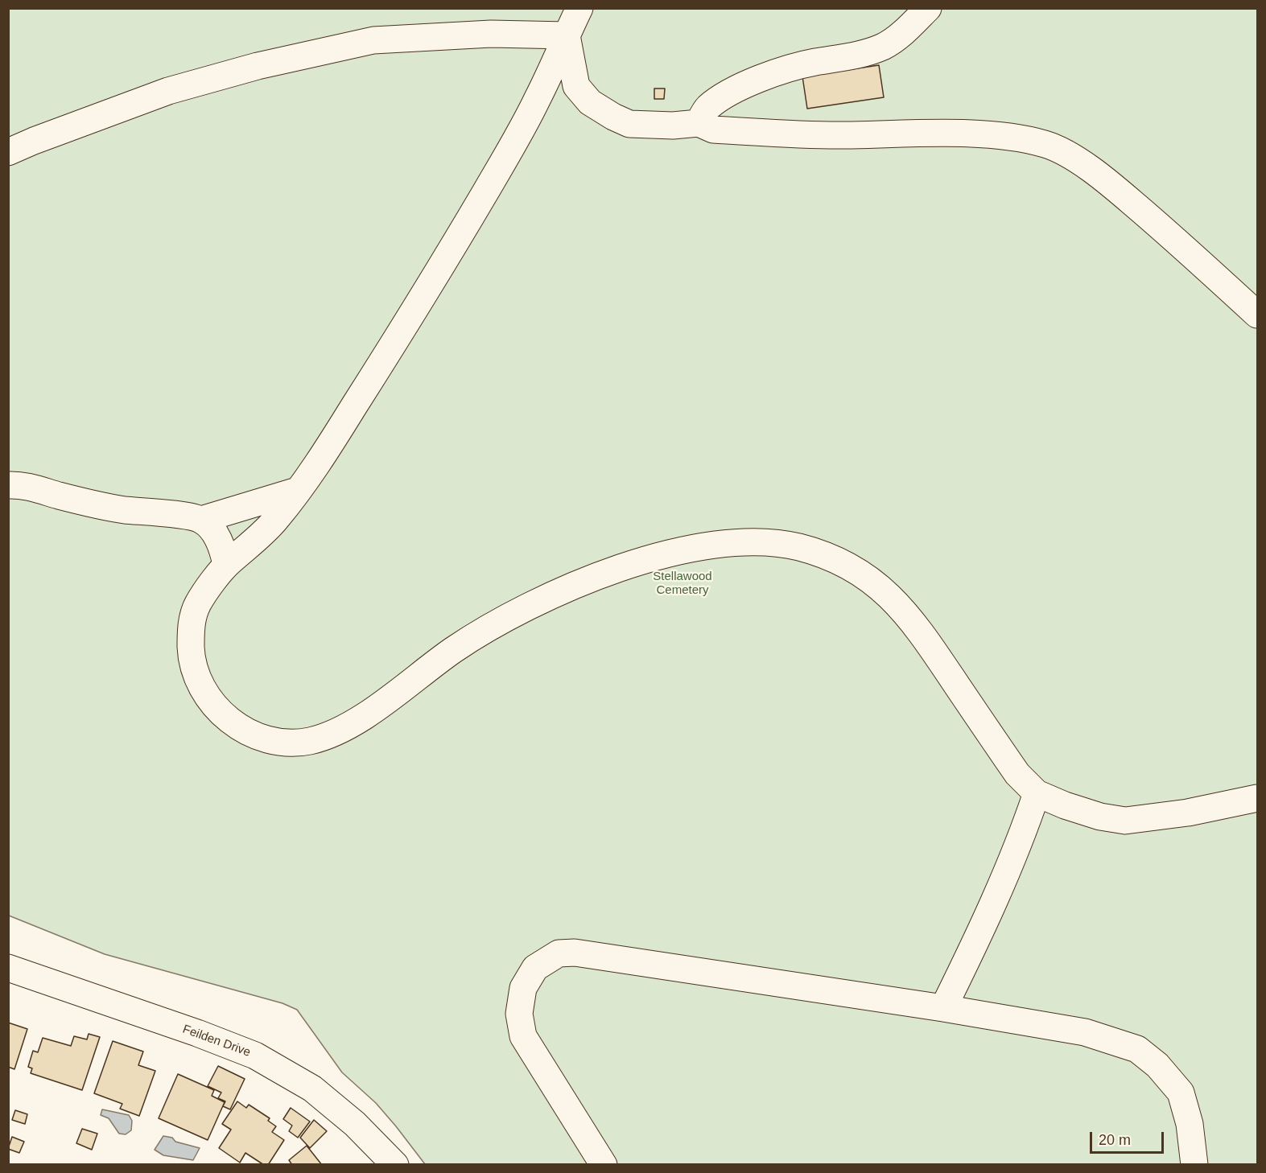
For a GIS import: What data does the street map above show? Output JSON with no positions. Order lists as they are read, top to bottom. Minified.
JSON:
{"streets":{"street":["Feilden Drive"]},"parks":["Stellawood Cemetery"],"scale_bar":"20 m"}
